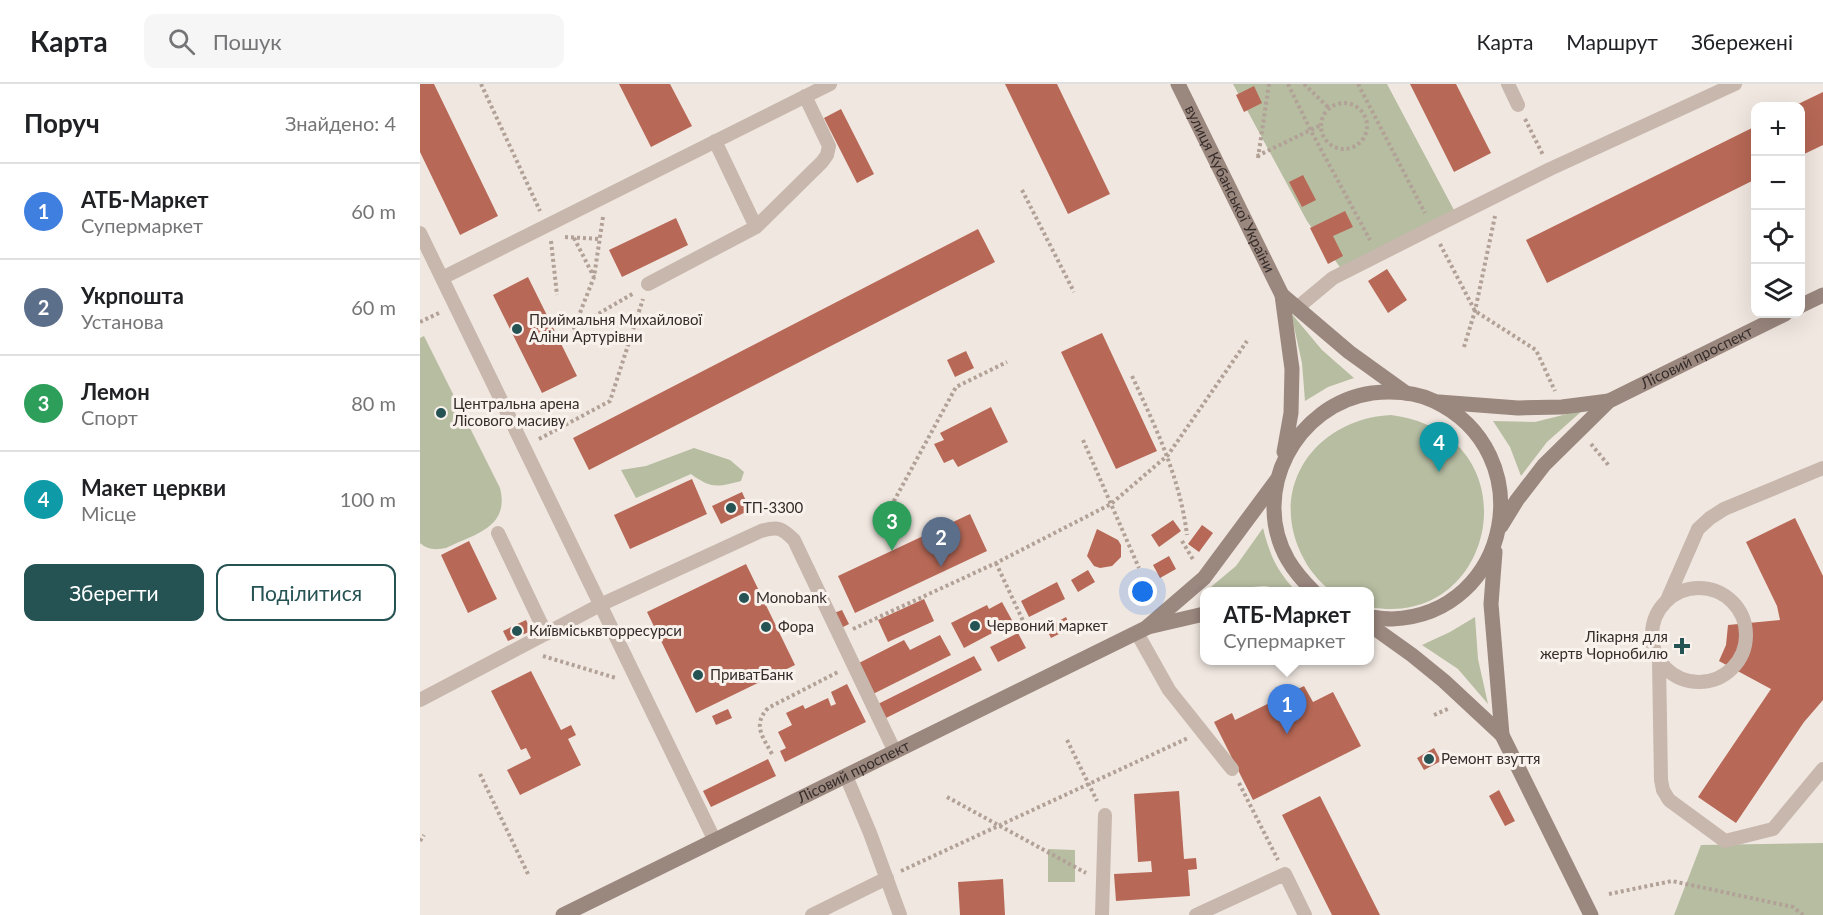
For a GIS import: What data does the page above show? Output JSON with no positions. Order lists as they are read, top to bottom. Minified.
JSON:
{"streets":{"street":["вулиця Кубанської України","Лісовий проспект"]},"places":{"other":["Приймальня Михайлової Аліни Артурівни","Центральна арена Лісового масиву","ТП-3300","Monobank","Червоний маркет","Фора","Київміськвторресурси","ПриватБанк","Ремонт взуття"],"health":["Лікарня для жертв Чорнобилю"]},"page":{"header":"Карта","search":"Пошук","nav":["Карта","Маршрут","Збережені"],"heading":["Поруч","Знайдено: 4"],"map_buttons":["+","−"],"list":[{"mark":"1","name":"АТБ-Маркет","note":"Супермаркет","value":"60 m"},{"mark":"2","name":"Укрпошта","note":"Установа","value":"60 m"},{"mark":"3","name":"Лемон","note":"Спорт","value":"80 m"},{"mark":"4","name":"Макет церкви","note":"Місце","value":"100 m"}],"pins":["4","3","2","1"],"buttons":["Зберегти","Поділитися"],"popup":["АТБ-Маркет","Супермаркет"]}}
